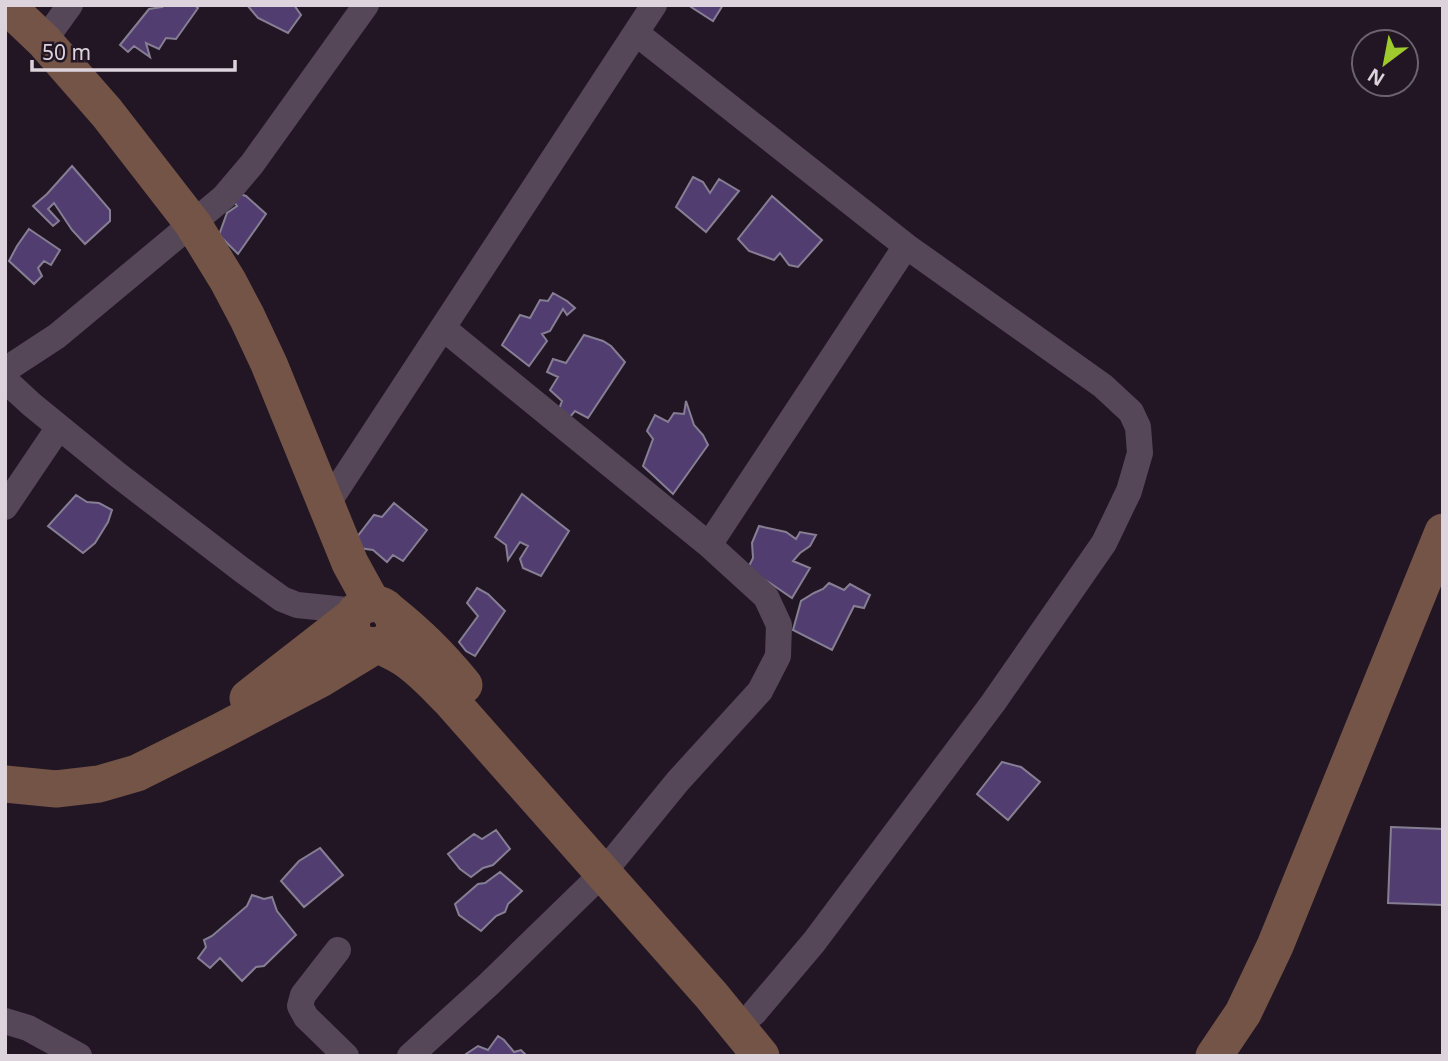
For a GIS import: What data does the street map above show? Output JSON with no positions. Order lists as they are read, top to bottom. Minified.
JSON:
{"scale_bar":"50 m","north":"bottom left"}
